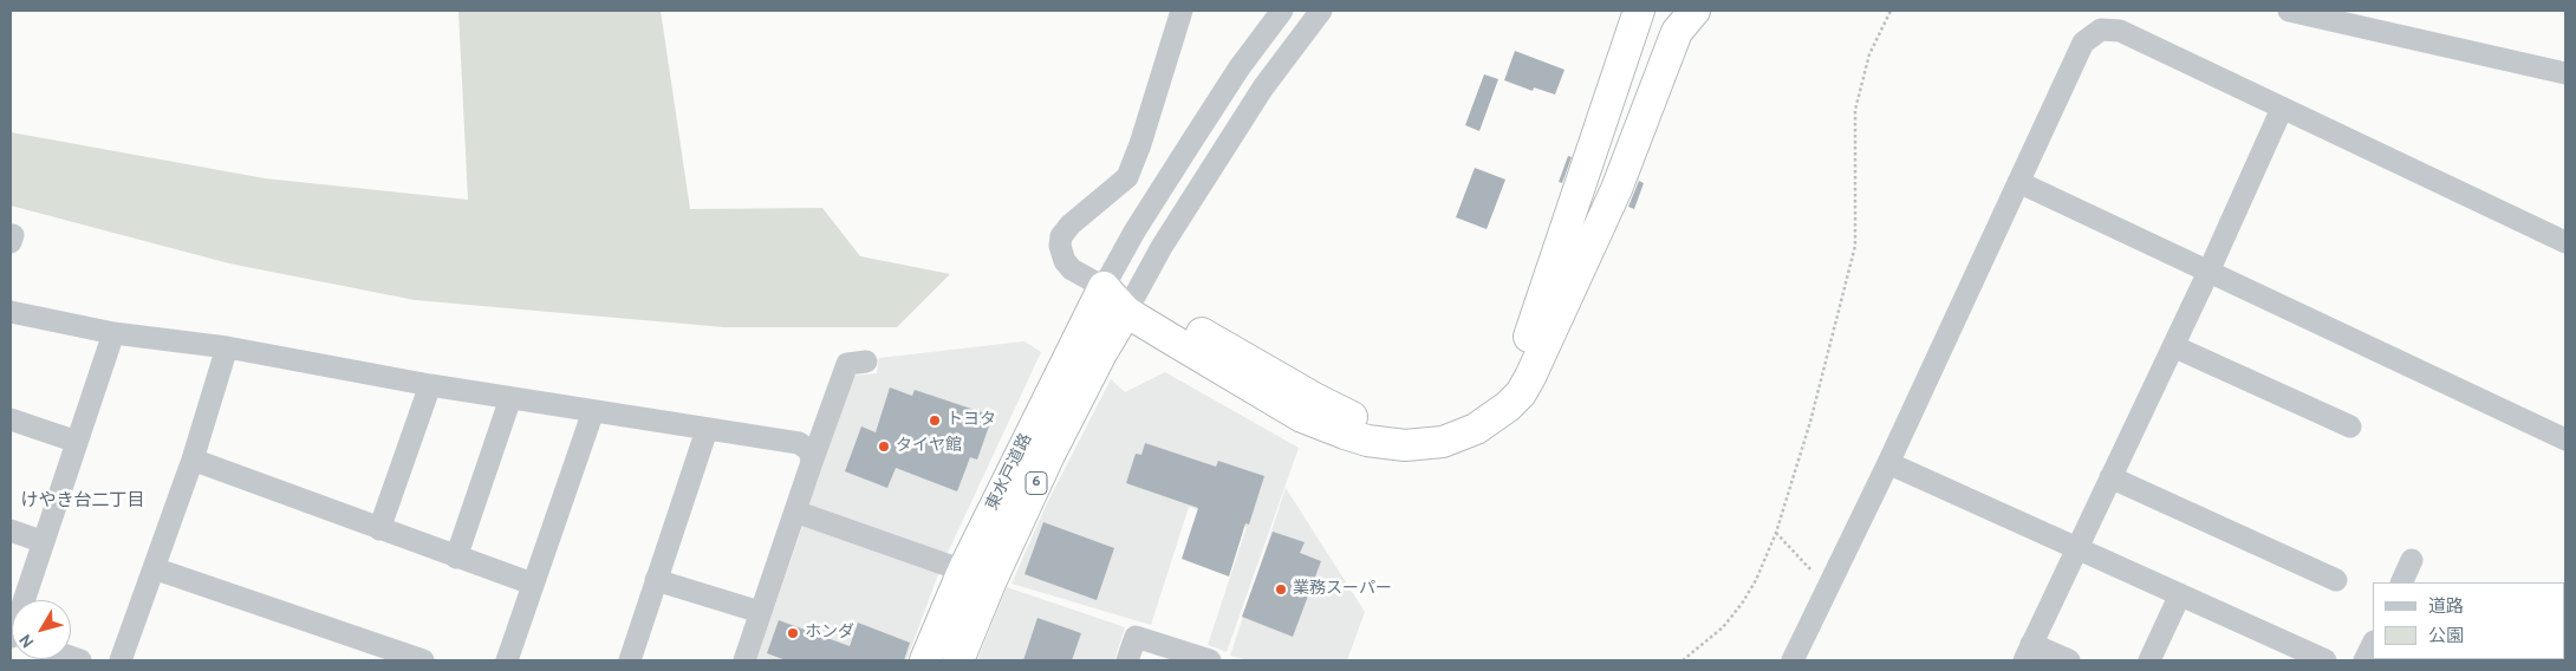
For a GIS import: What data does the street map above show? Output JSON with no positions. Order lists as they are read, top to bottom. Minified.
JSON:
{"streets":{"highway":["東水戸道路","6"]},"districts":["けやき台二丁目"],"places":["トヨタ","タイヤ館","業務スーパー","ホンダ"],"legend":["道路","公園"],"north":"bottom left"}
